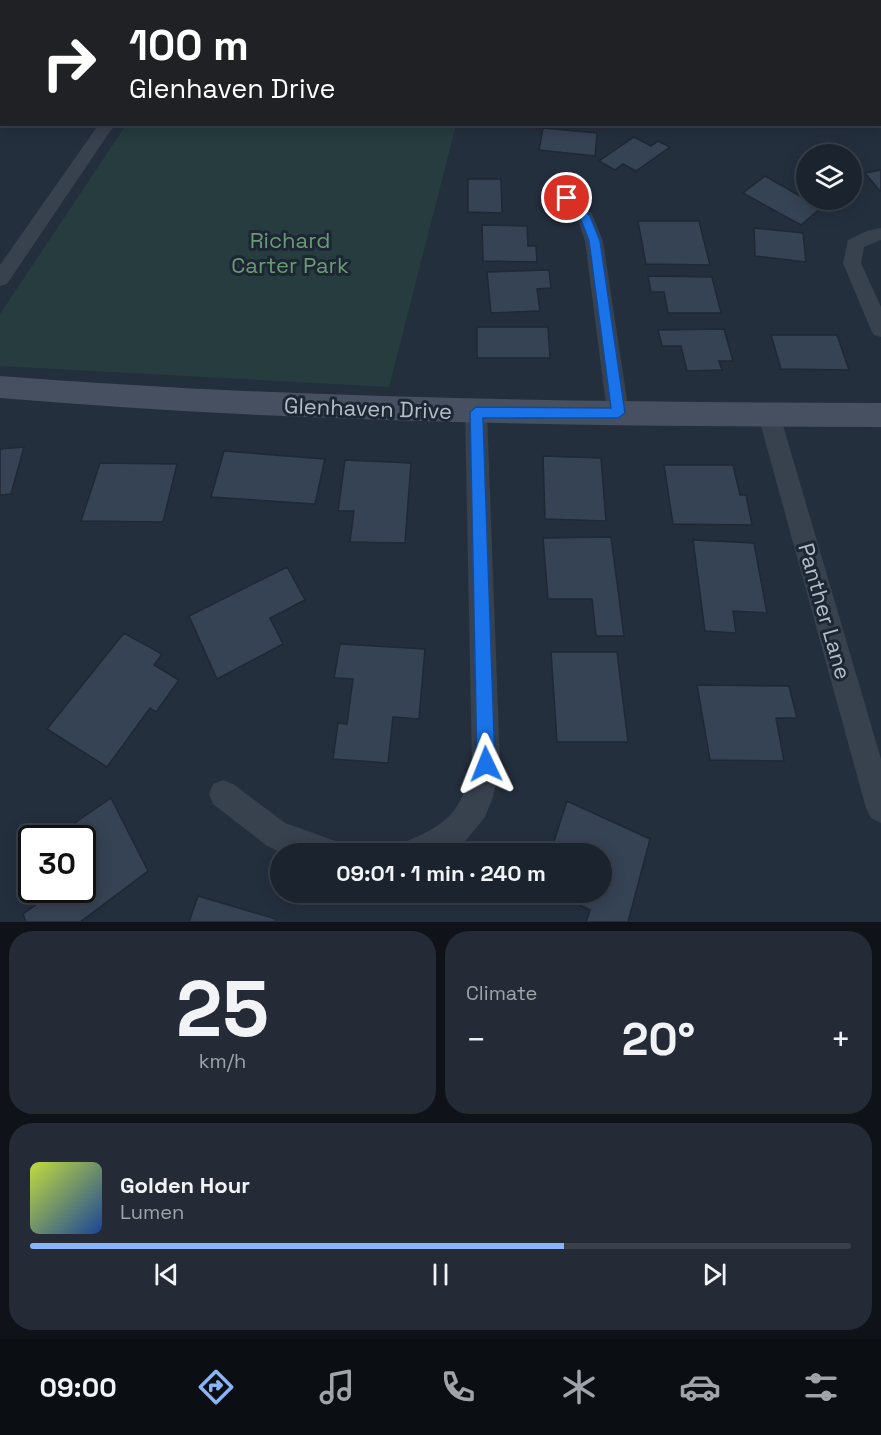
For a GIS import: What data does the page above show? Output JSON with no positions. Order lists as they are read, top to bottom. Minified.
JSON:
{"streets":{"street":["Glenhaven Drive","Panther Lane"]},"crossings":[["Glenhaven Drive","Panther Lane"]],"parks":["Richard Carter Park"],"page":{"turn":["100 m","Glenhaven Drive"],"limit":"30","trip":"09:01 · 1 min · 240 m","tile":[["25","km/h"],"Climate"],"heat":["−","20°","+"],"song":["Golden Hour","Lumen"],"tabs":"09:00"}}
